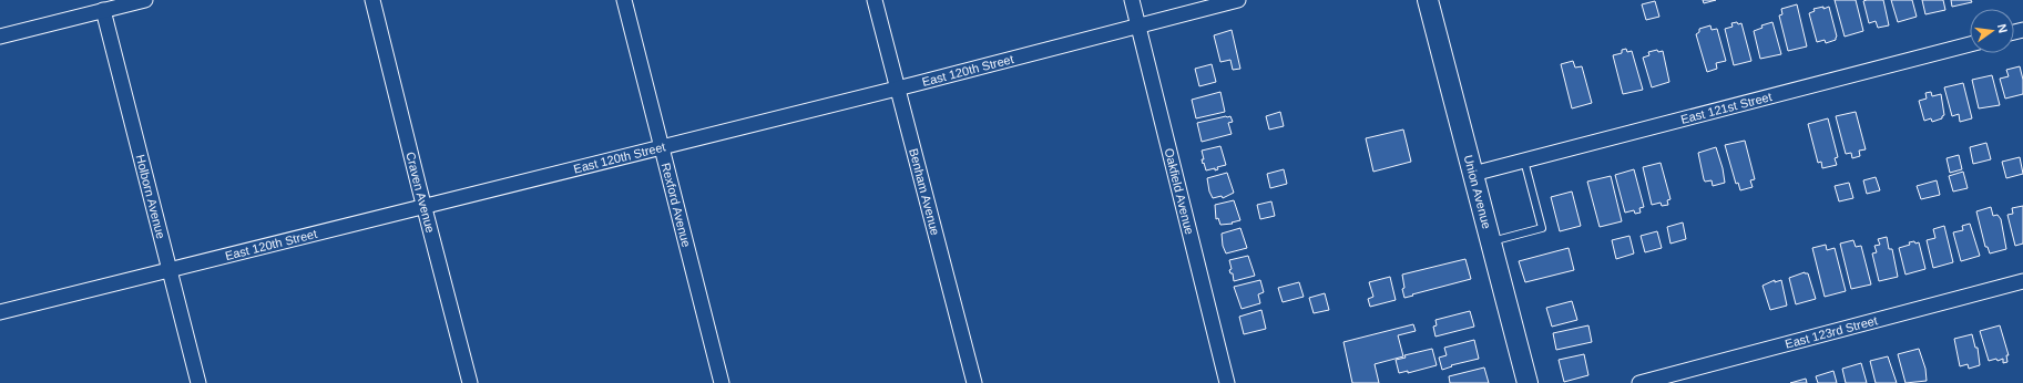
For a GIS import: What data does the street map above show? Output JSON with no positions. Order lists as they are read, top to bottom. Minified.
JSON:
{"streets":{"main road":["Union Avenue"],"street":["East 120th Street","East 121st Street","Craven Avenue","Benham Avenue","Oakfield Avenue","Holborn Avenue","Rexford Avenue","East 123rd Street"]},"crossings":[["East 120th Street","Craven Avenue"],["East 120th Street","Benham Avenue"],["East 120th Street","Oakfield Avenue"],["East 120th Street","Holborn Avenue"],["East 120th Street","Rexford Avenue"],["East 121st Street","Union Avenue"]],"north":"right"}
